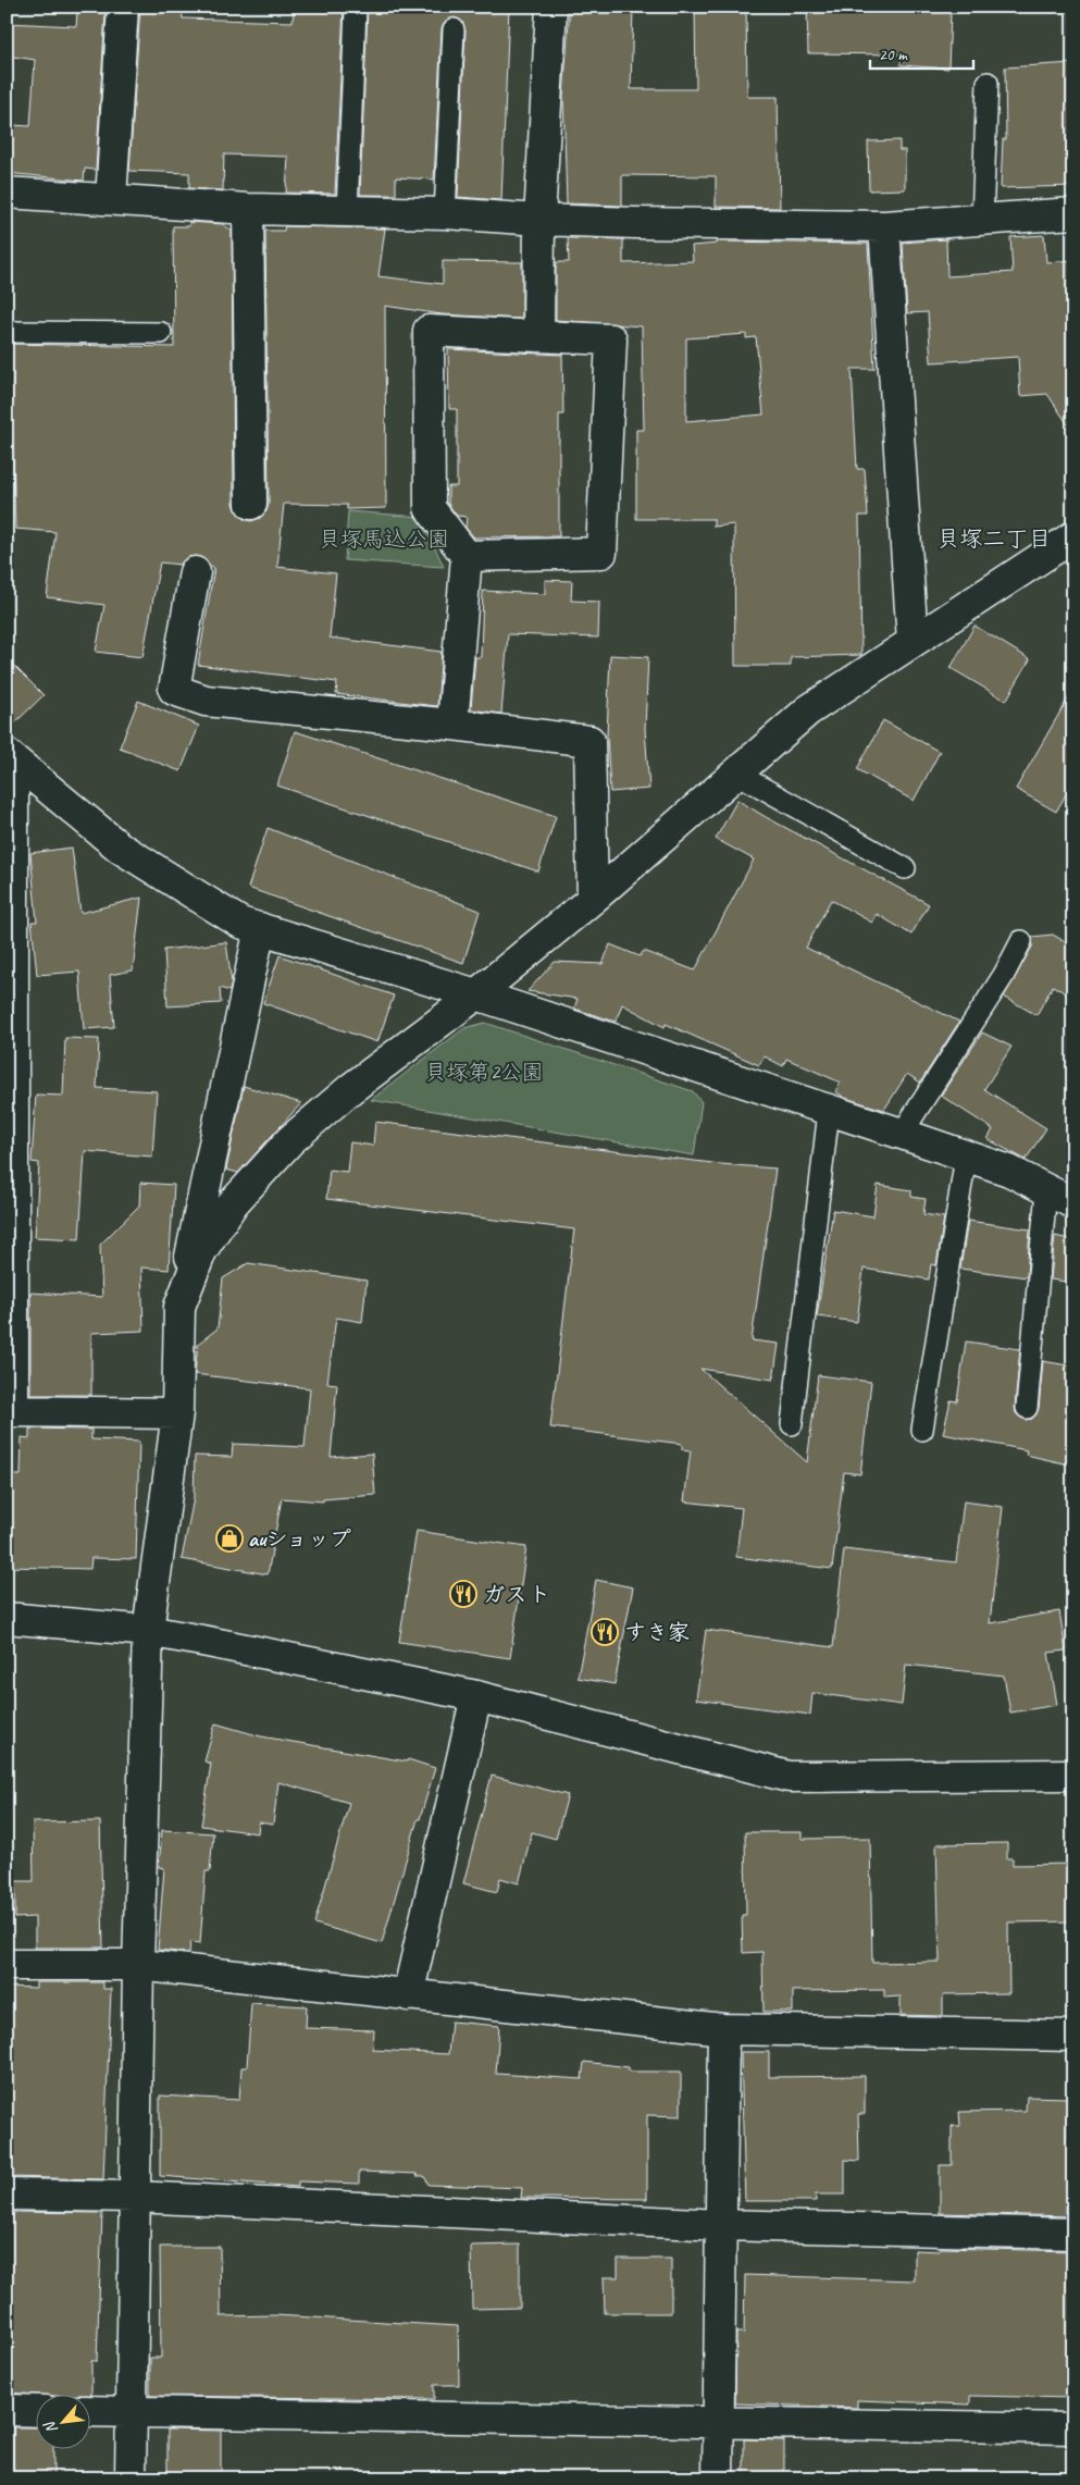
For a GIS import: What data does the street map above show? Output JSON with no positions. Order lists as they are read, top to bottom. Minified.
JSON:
{"districts":["貝塚二丁目"],"parks":["貝塚馬込公園","貝塚第2公園"],"places":{"shop":["auショップ"],"restaurant":["ガスト","すき家"]},"scale_bar":"20 m","north":"bottom left"}
